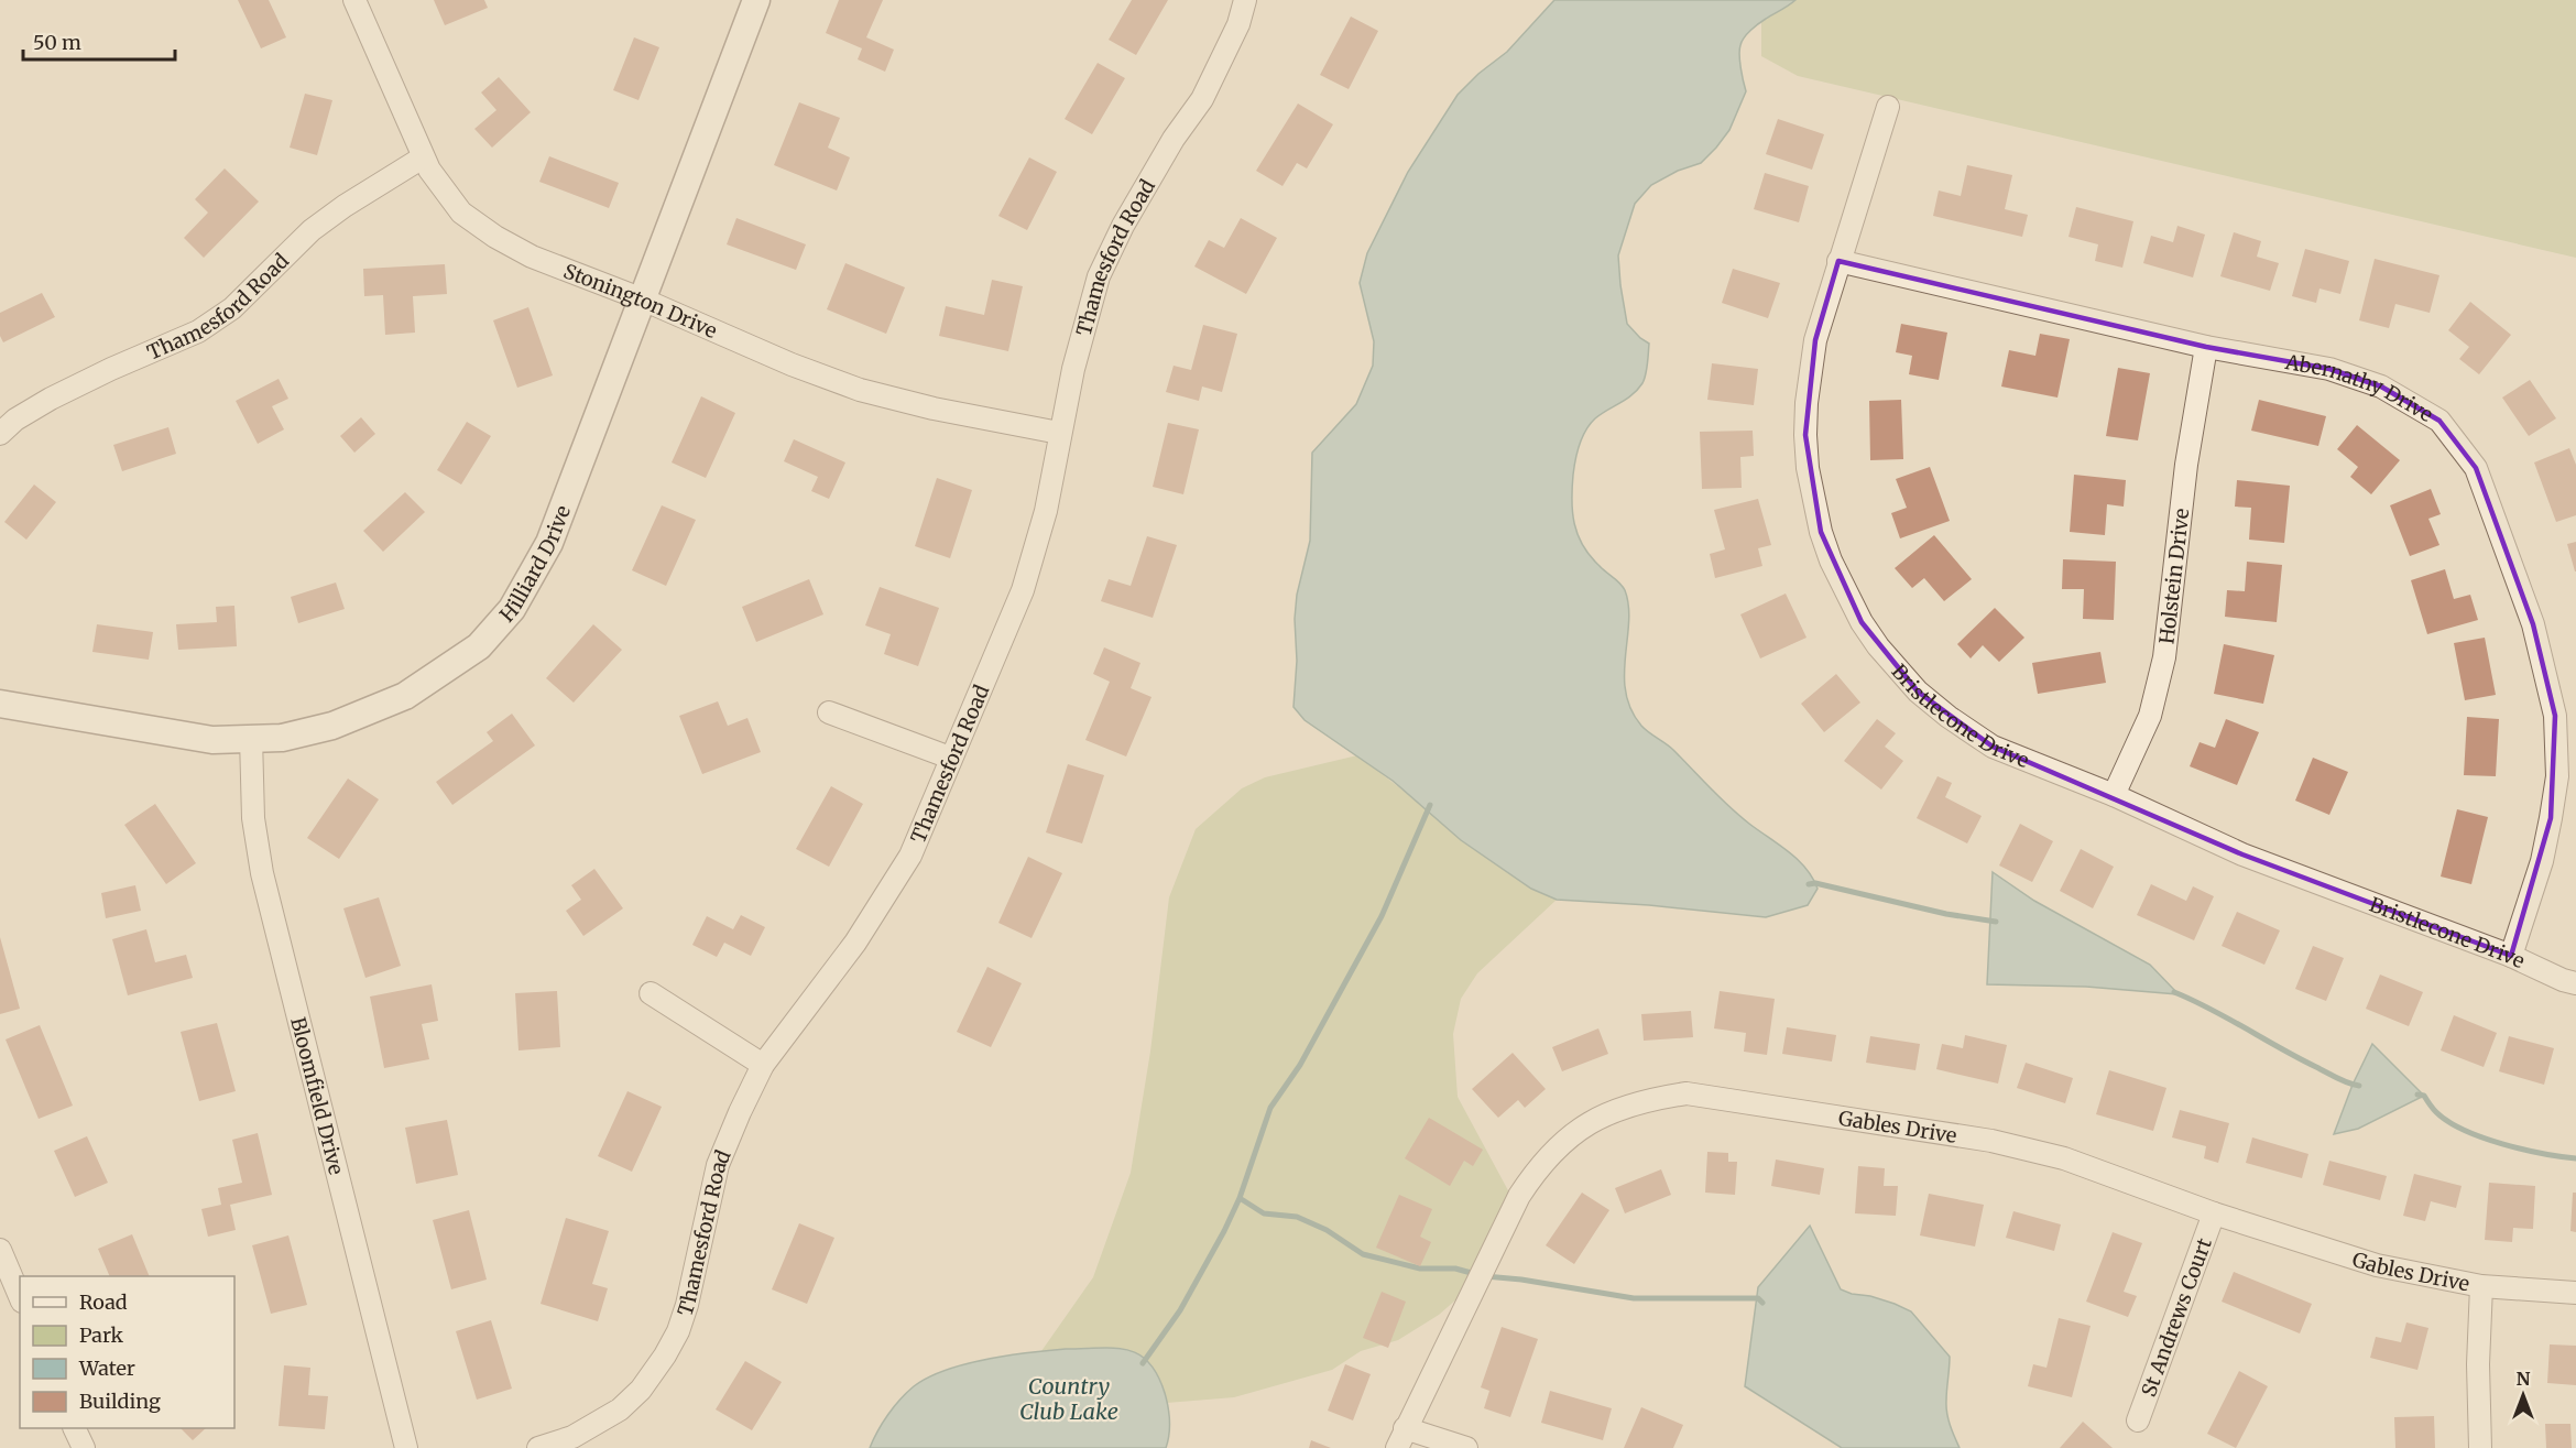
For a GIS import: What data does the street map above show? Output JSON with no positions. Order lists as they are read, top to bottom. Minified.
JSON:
{"streets":{"street":["Thamesford Road","Stonington Drive","Abernathy Drive","Hilliard Drive","Holstein Drive","Bristlecone Drive","Bloomfield Drive","Gables Drive","St Andrews Court"]},"crossings":[["Thamesford Road","Stonington Drive"],["Stonington Drive","Hilliard Drive"],["Abernathy Drive","Holstein Drive"],["Abernathy Drive","Bristlecone Drive"],["Hilliard Drive","Bloomfield Drive"],["Holstein Drive","Bristlecone Drive"],["Gables Drive","St Andrews Court"]],"water":["Country Club Lake"],"legend":["Road","Park","Water","Building"],"scale_bar":"50 m","north":"top"}
